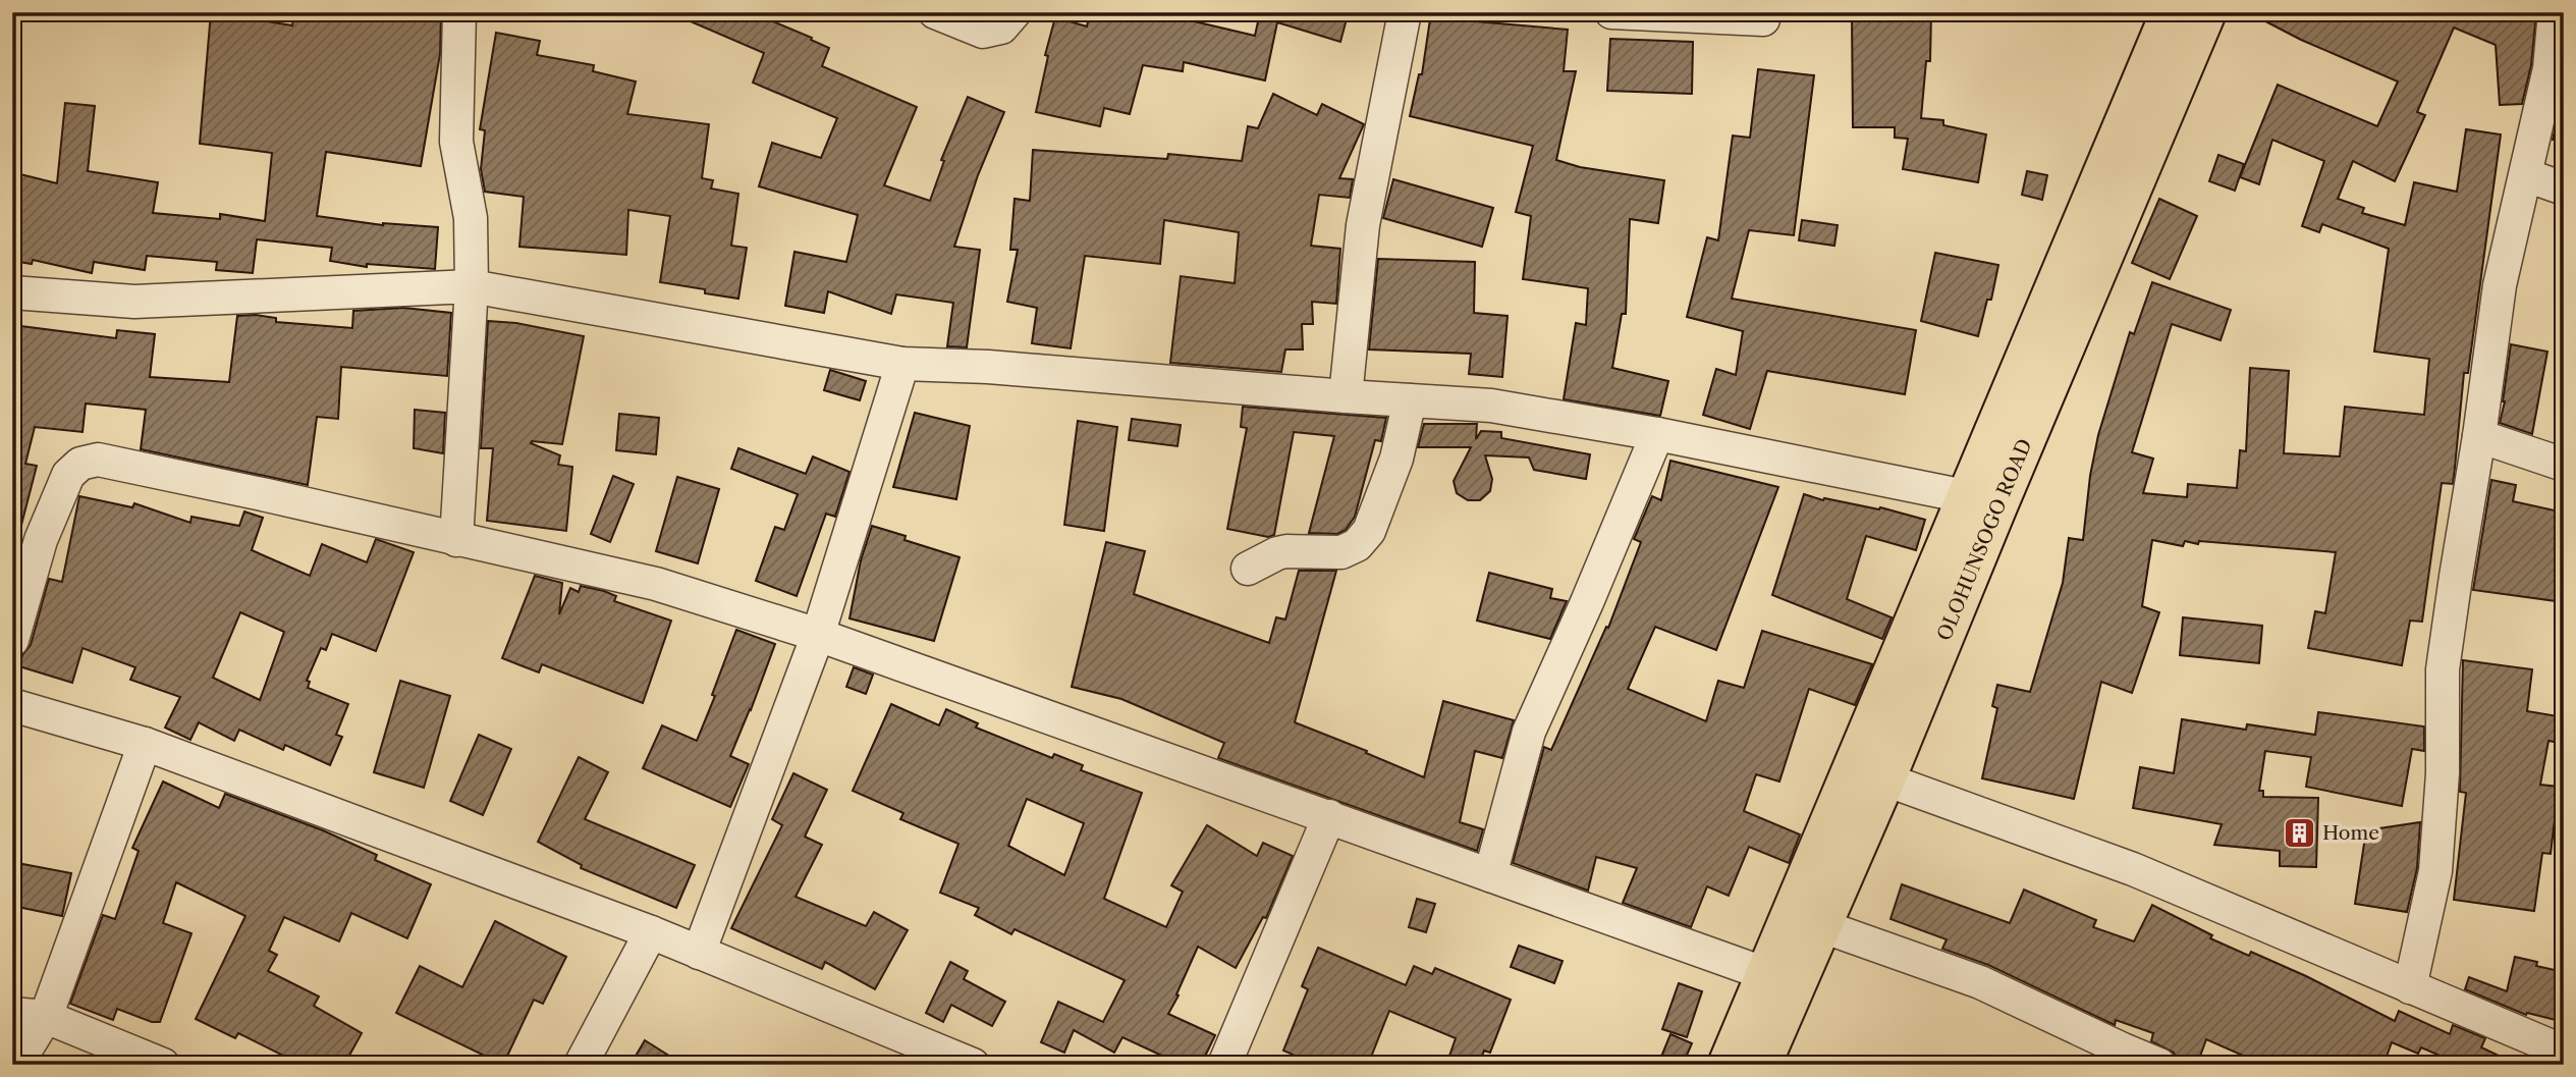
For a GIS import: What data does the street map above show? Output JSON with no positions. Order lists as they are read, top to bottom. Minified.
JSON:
{"streets":{"main road":["OLOHUNSOGO ROAD"]},"places":{"building":["Home"]}}
